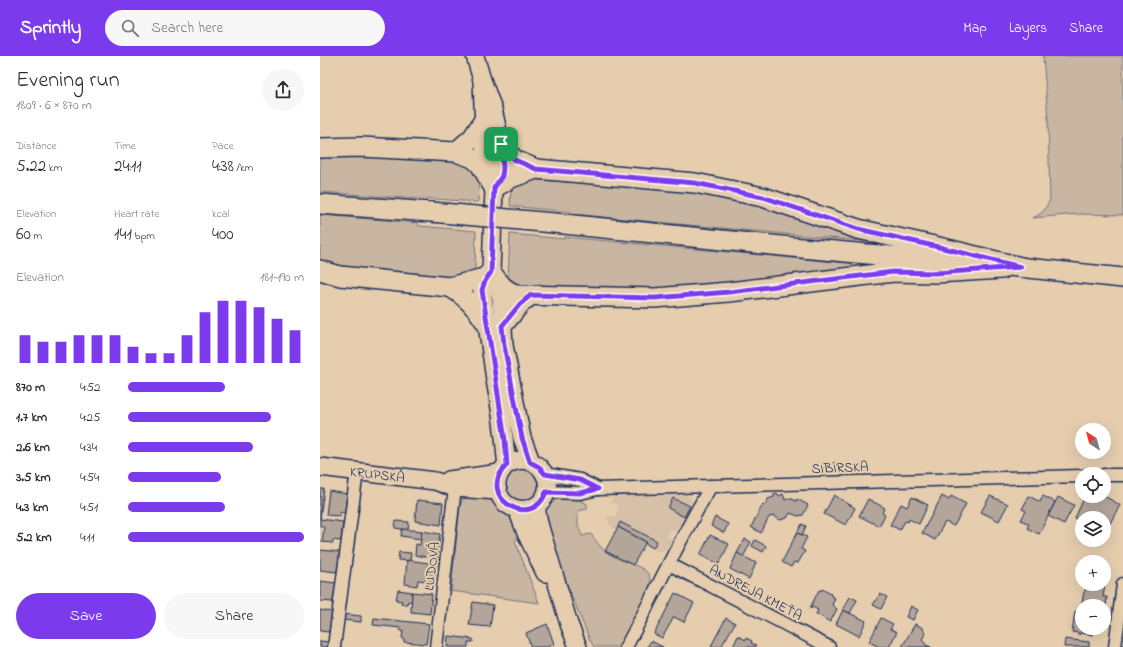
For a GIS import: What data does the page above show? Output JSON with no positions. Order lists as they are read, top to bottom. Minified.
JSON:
{"streets":{"main road":["KRUPSKÁ"],"street":["SIBÍRSKA","ĽUDOVÁ","ANDREJA KMEŤA"]},"crossings":[["SIBÍRSKA","KRUPSKÁ"],["KRUPSKÁ","ĽUDOVÁ"]],"north":"top left","page":{"header":"Sprintly","search":"Search here","nav":["Map","Layers","Share"],"heading":["Evening run","18:09 · 6 × 870 m"],"stats":[["Distance","5.22 km"],["Time","24:11"],["Pace","4:38 /km"],["Elevation","60 m"],["Heart rate","141 bpm"],["kcal","400"]],"chart":["Elevation","181–190 m"],"list":[{"name":"870 m","note":"4:52"},{"name":"1.7 km","note":"4:25"},{"name":"2.6 km","note":"4:34"},{"name":"3.5 km","note":"4:54"},{"name":"4.3 km","note":"4:51"},{"name":"5.2 km","note":"4:11"}],"map_buttons":["+","−"],"buttons":["Save","Share"]}}
